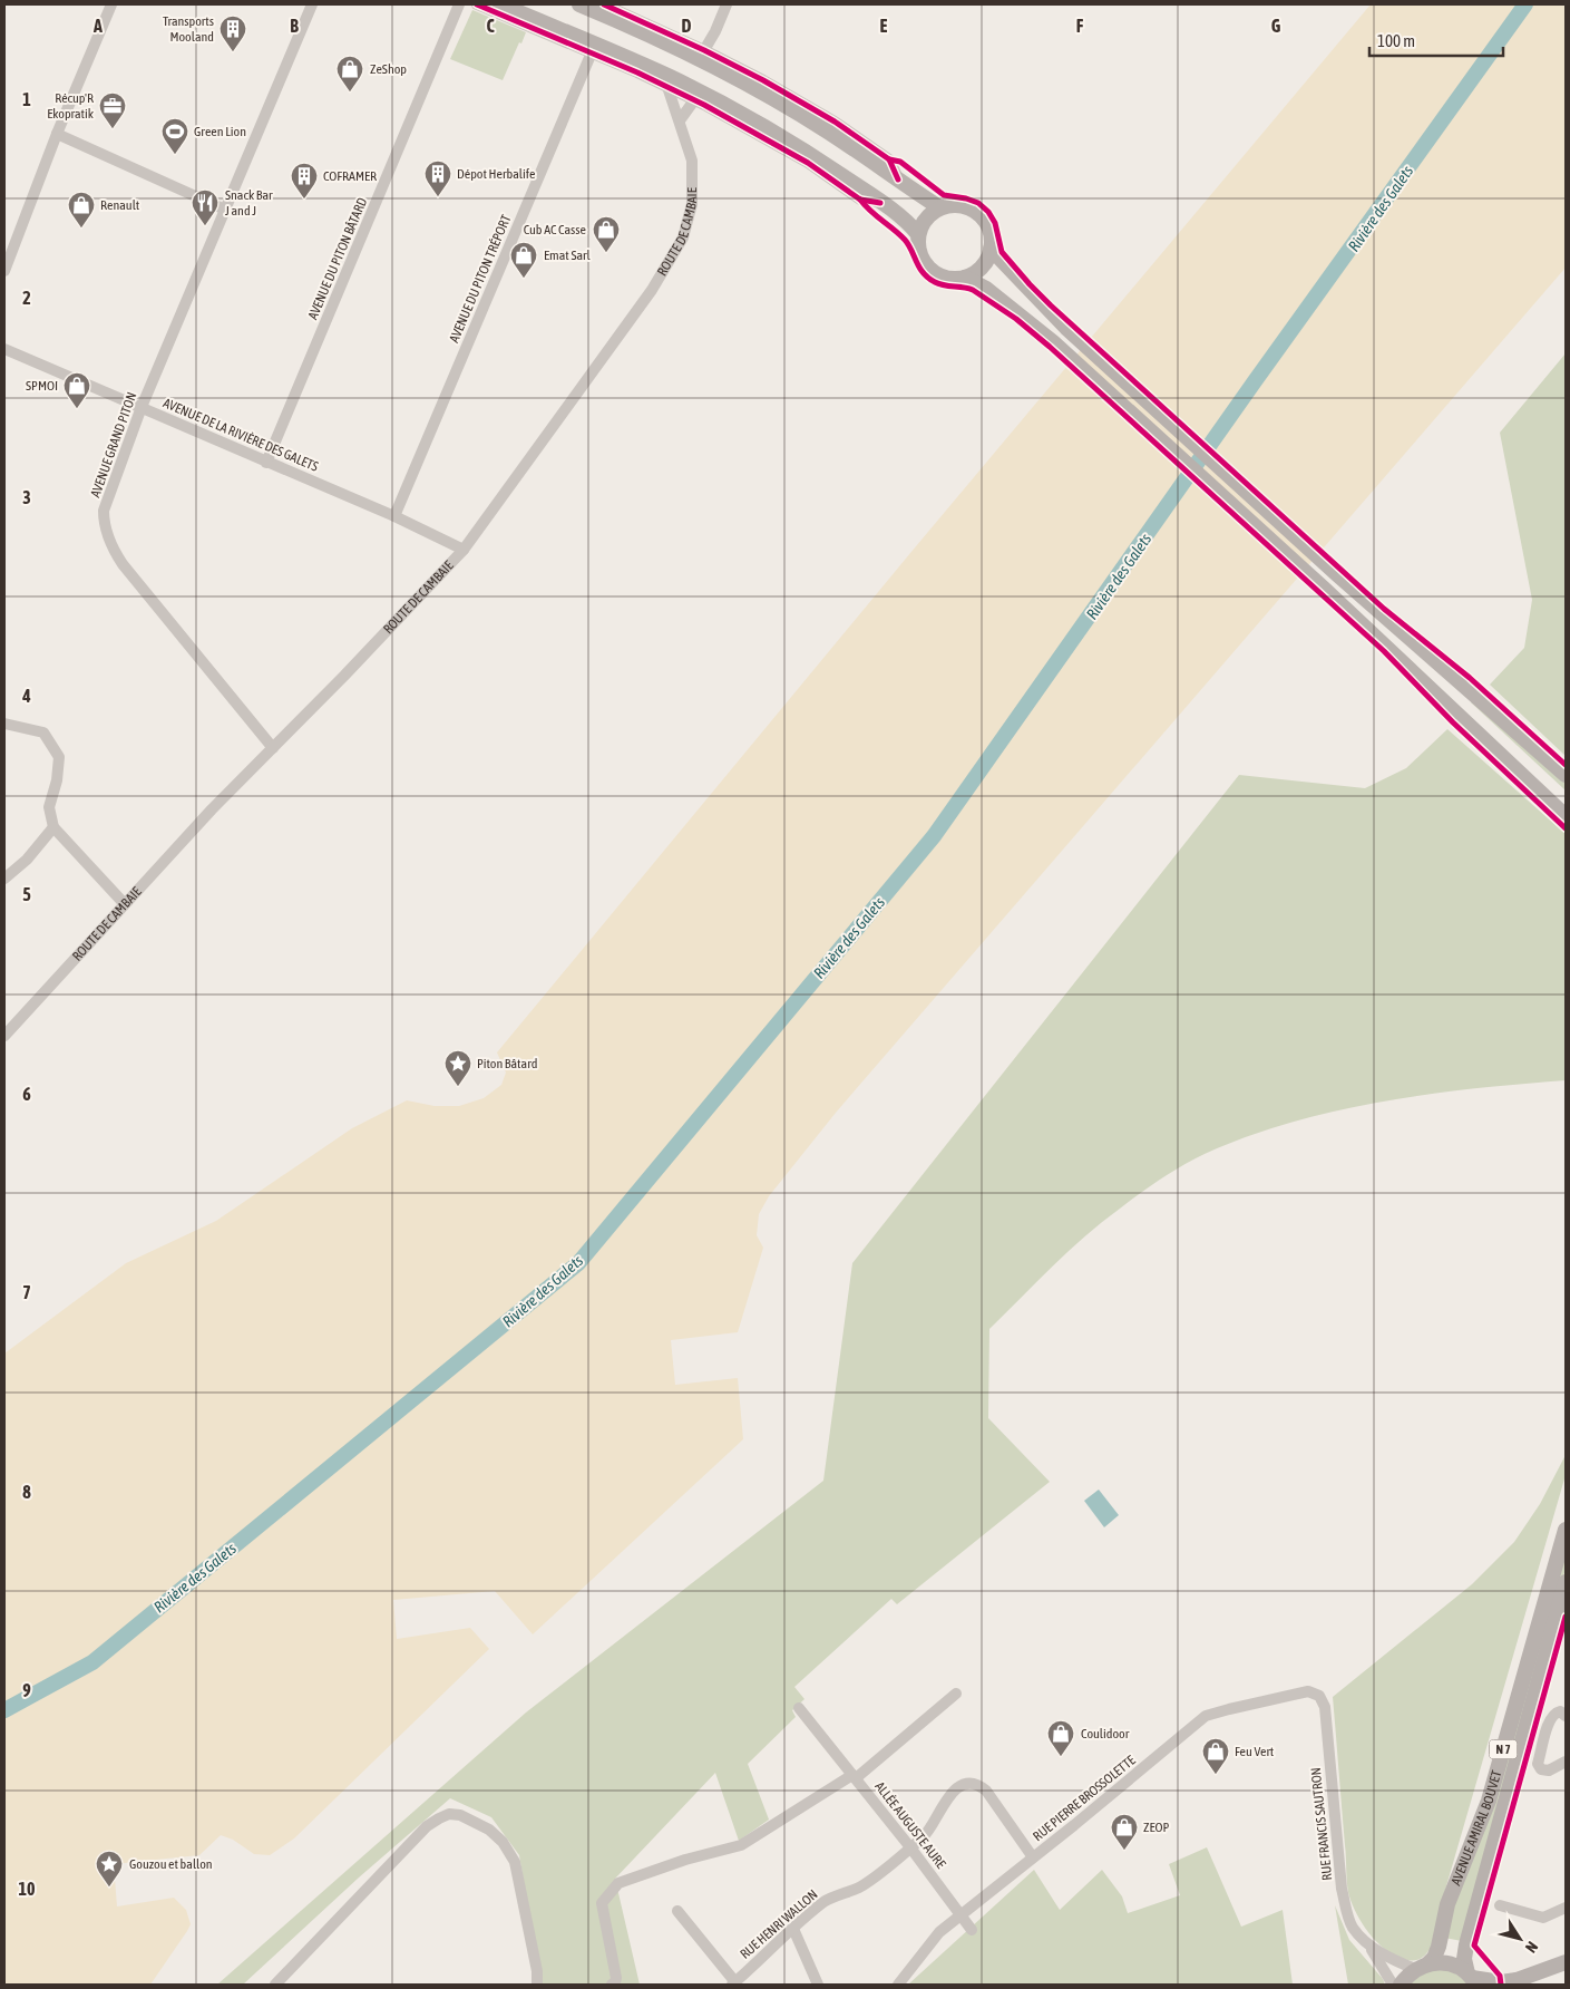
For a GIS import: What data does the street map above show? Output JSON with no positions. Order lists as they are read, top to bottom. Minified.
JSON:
{"streets":{"main road":["N 7","AVENUE AMIRAL BOUVET"],"street":["ROUTE DE CAMBAIE","AVENUE DU PITON BÂTARD","AVENUE DU PITON TRÉPORT","AVENUE DE LA RIVIÈRE DES GALETS","AVENUE GRAND PITON","RUE PIERRE BROSSOLETTE","RUE FRANCIS SAUTRON","ALLÉE AUGUSTE AURE","RUE HENRI WALLON"]},"crossings":[["ROUTE DE CAMBAIE","AVENUE DE LA RIVIÈRE DES GALETS"],["ROUTE DE CAMBAIE","AVENUE GRAND PITON"],["AVENUE DU PITON BÂTARD","AVENUE DE LA RIVIÈRE DES GALETS"],["AVENUE DU PITON TRÉPORT","AVENUE DE LA RIVIÈRE DES GALETS"],["AVENUE DE LA RIVIÈRE DES GALETS","AVENUE GRAND PITON"],["RUE PIERRE BROSSOLETTE","RUE FRANCIS SAUTRON"],["RUE PIERRE BROSSOLETTE","ALLÉE AUGUSTE AURE"],["RUE PIERRE BROSSOLETTE","RUE HENRI WALLON"],["ALLÉE AUGUSTE AURE","RUE HENRI WALLON"]],"water":["Rivière des Galets"],"places":{"building":["Transports Mooland","Dépot Herbalife","COFRAMER"],"shop":["ZeShop","Renault","Cub AC Casse","Emat Sarl","SPMOI","Coulidoor","Feu Vert","ZEOP"],"office":["Récup'R Ekopratik"],"sports":["Green Lion"],"restaurant":["Snack Bar J and J"],"place":["Piton Bâtard","Gouzou et ballon"]},"scale_bar":"100 m","north":"bottom right","grid":{"columns":["A","B","C","D","E","F","G"],"rows":["1","2","3","4","5","6","7","8","9","10"]}}
